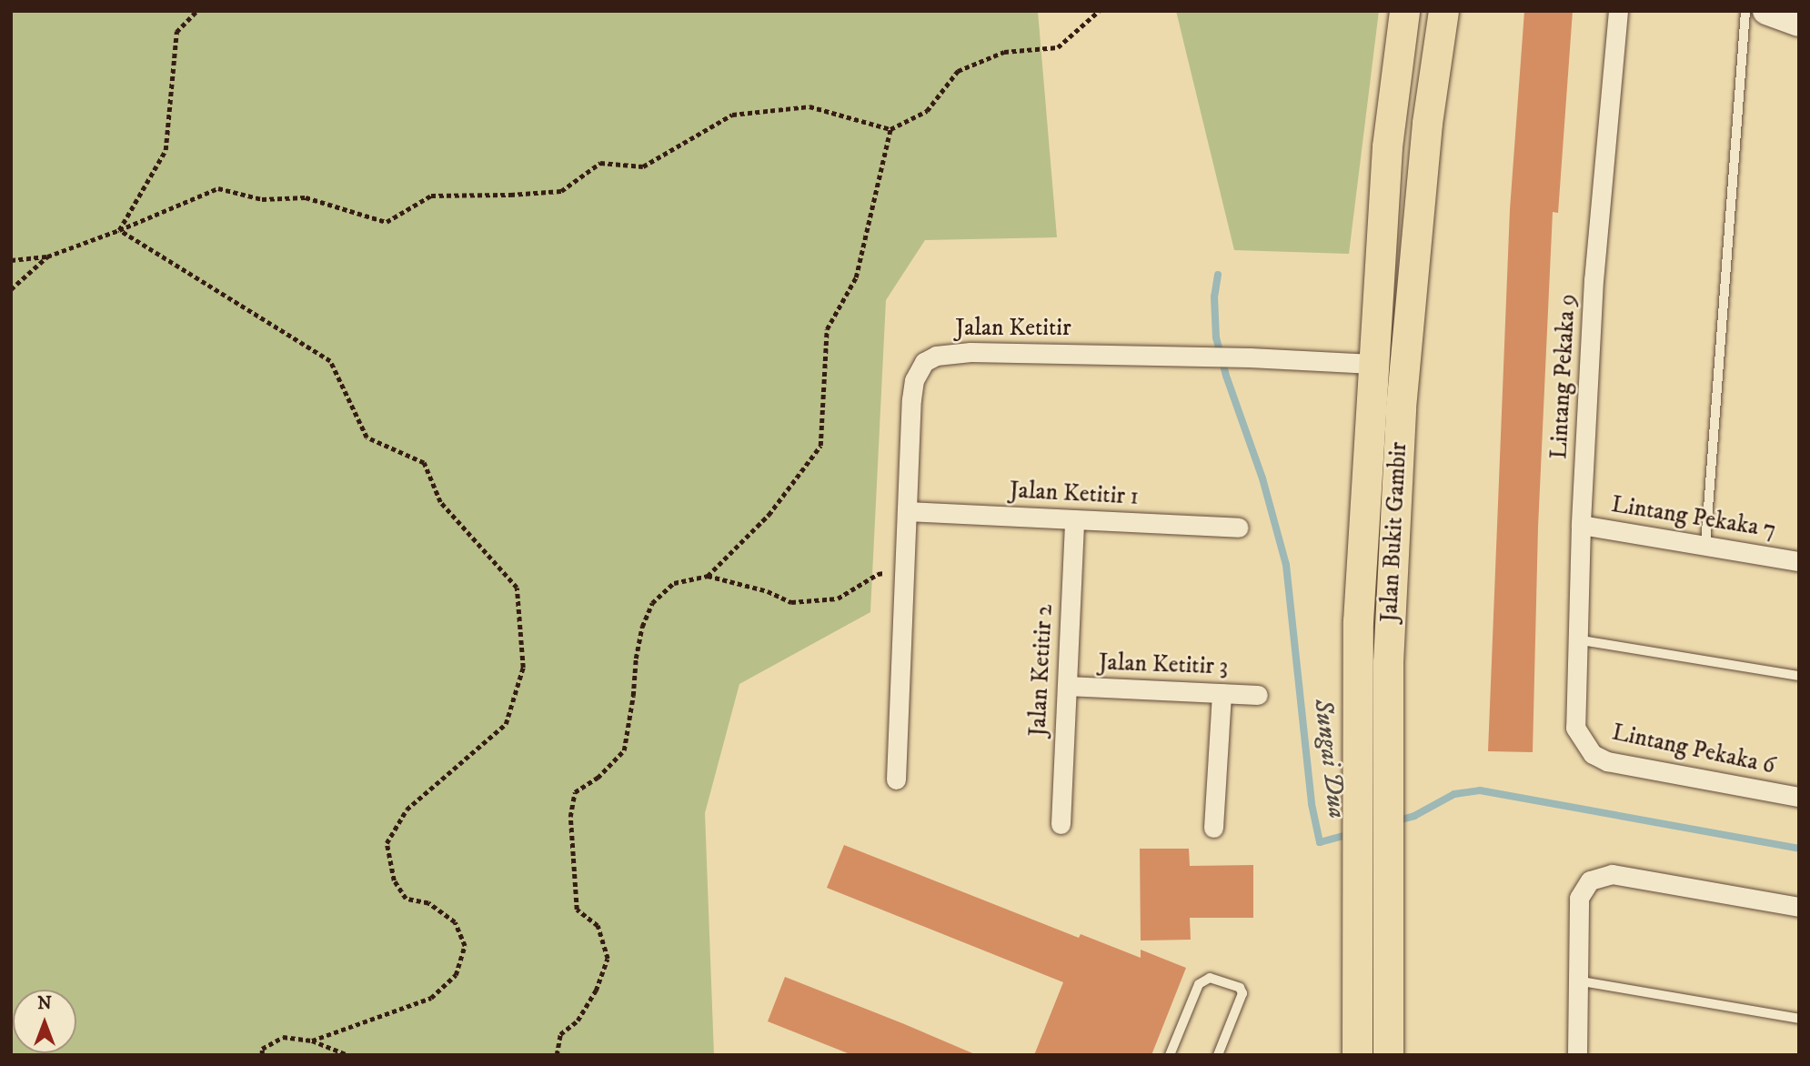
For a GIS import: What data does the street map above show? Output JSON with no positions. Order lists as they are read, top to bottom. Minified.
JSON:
{"streets":{"main road":["Jalan Bukit Gambir"],"street":["Jalan Ketitir","Lintang Pekaka 9","Jalan Ketitir 1","Lintang Pekaka 7","Jalan Ketitir 3","Jalan Ketitir 2","Lintang Pekaka 6"]},"crossings":[["Jalan Ketitir","Jalan Ketitir 1"],["Jalan Ketitir","Jalan Bukit Gambir"],["Lintang Pekaka 9","Lintang Pekaka 7"],["Lintang Pekaka 9","Lintang Pekaka 6"],["Jalan Ketitir 1","Jalan Ketitir 2"],["Jalan Ketitir 3","Jalan Ketitir 2"]],"water":["Sungai Dua"],"north":"top"}
